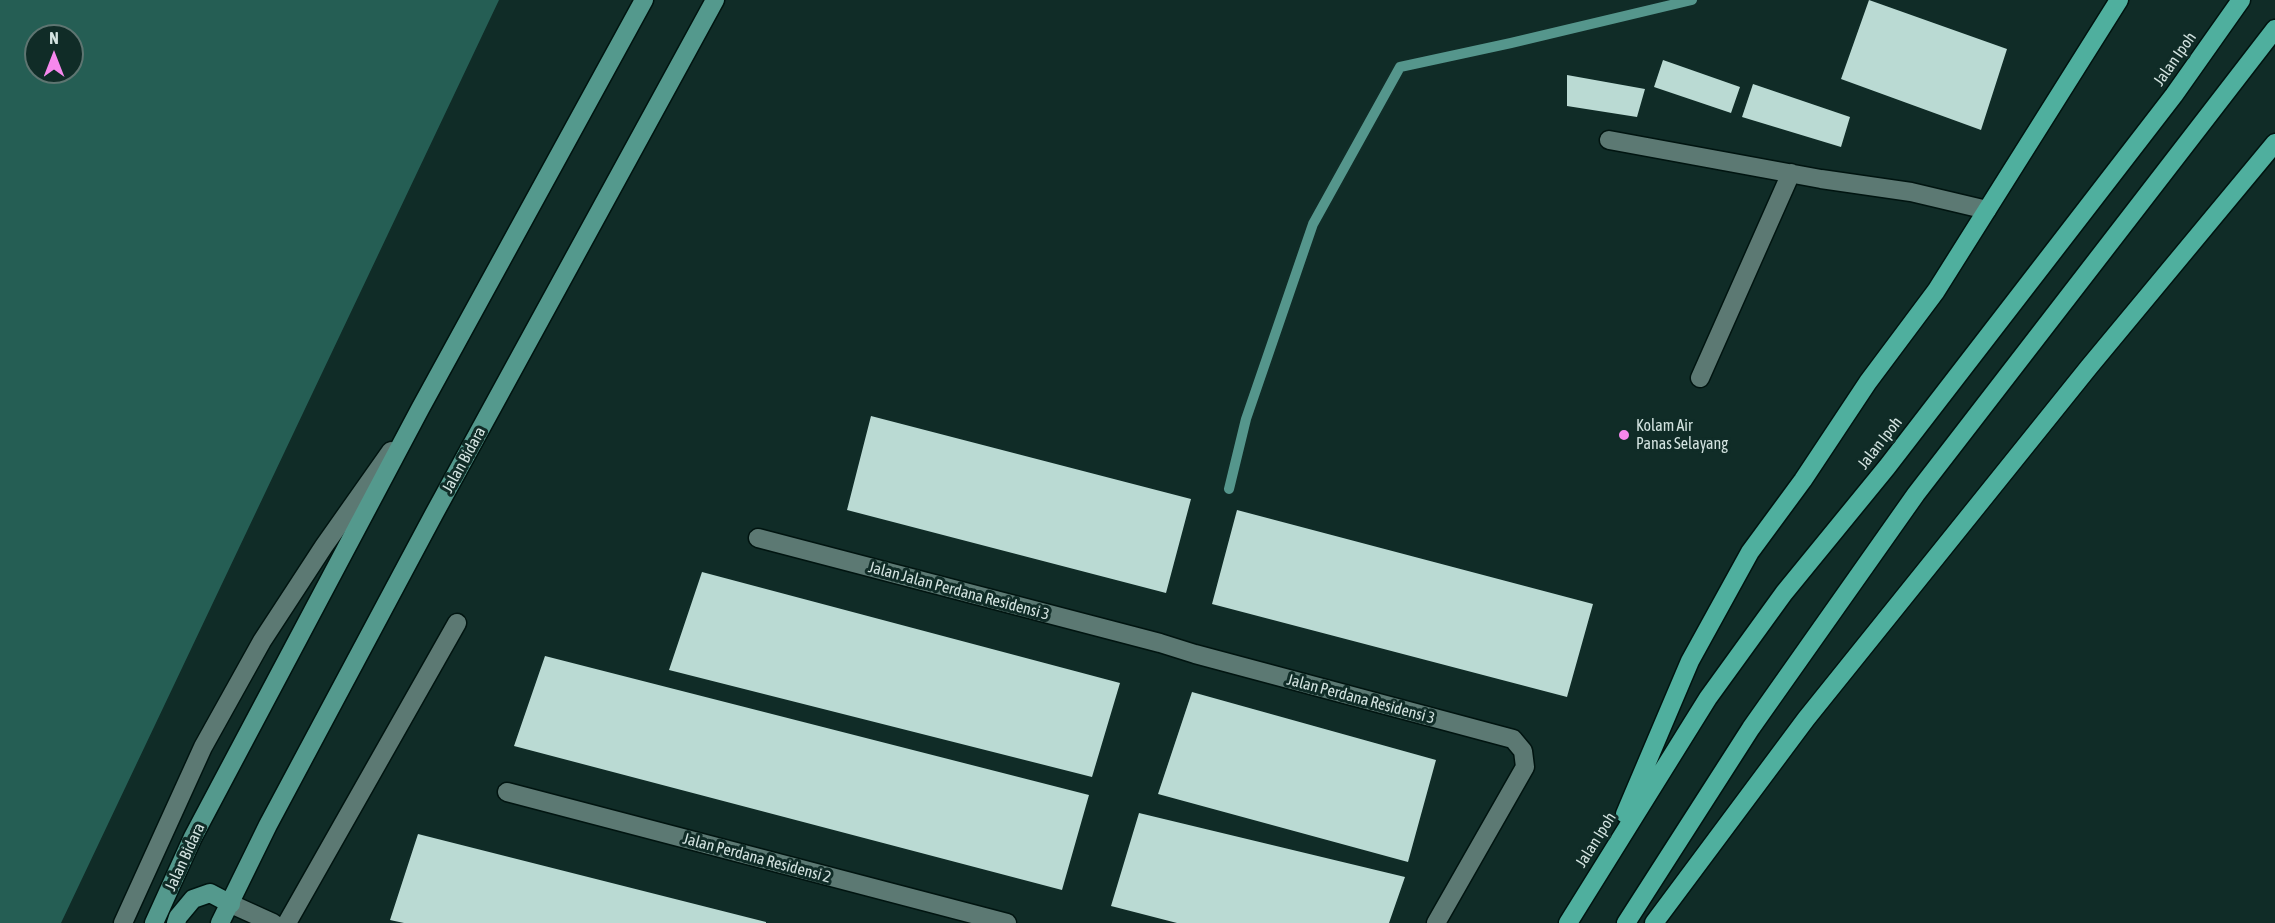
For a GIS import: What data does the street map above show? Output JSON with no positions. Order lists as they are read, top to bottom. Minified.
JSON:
{"streets":{"highway":["Jalan Ipoh"],"main road":["Jalan Bidara"],"street":["Jalan Jalan Perdana Residensi 3","Jalan Perdana Residensi 3","Jalan Perdana Residensi 2"]},"crossings":[["Jalan Jalan Perdana Residensi 3","Jalan Perdana Residensi 3"]],"places":["Kolam Air Panas Selayang"],"north":"top"}
